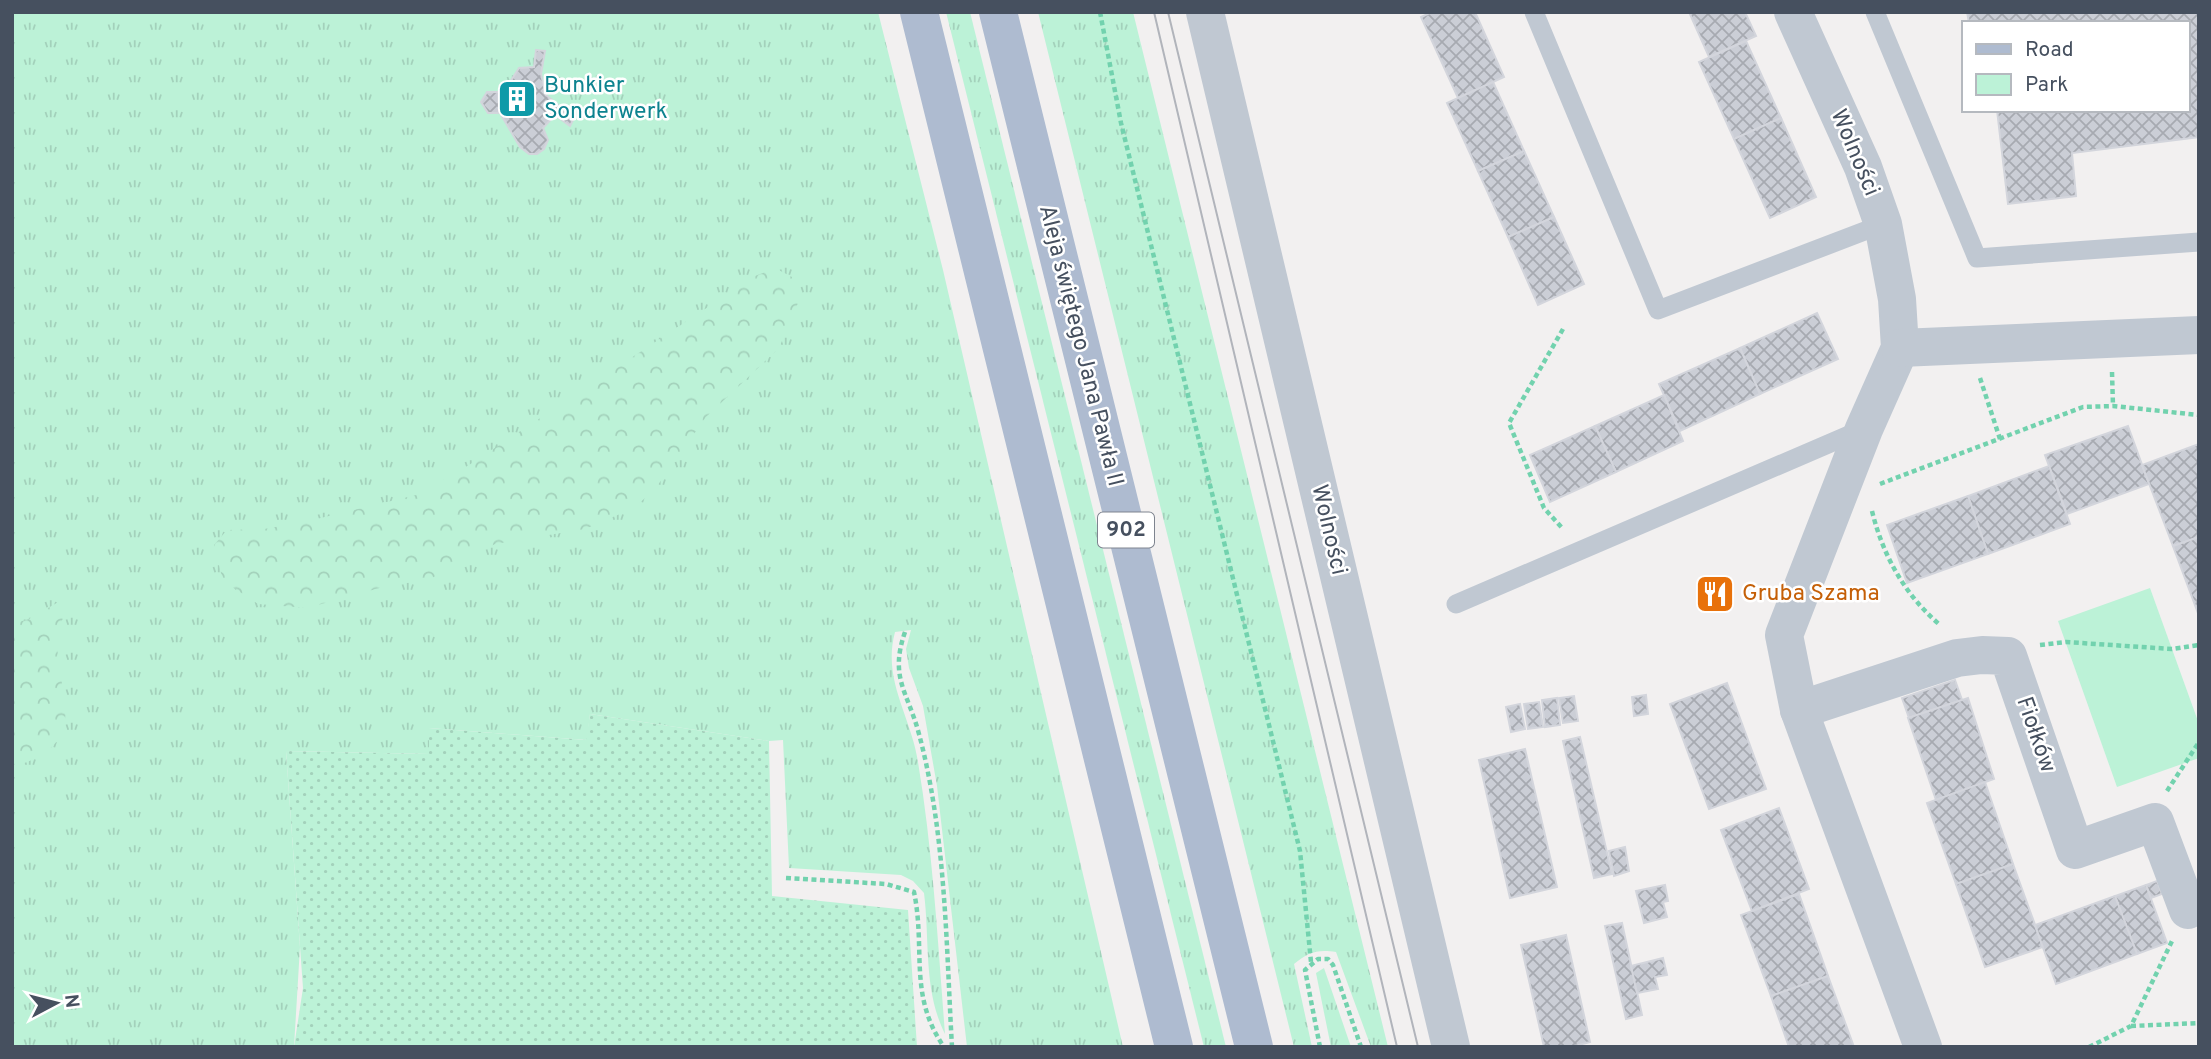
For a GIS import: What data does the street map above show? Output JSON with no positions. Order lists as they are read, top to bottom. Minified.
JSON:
{"streets":{"main road":["Aleja świętego Jana Pawła II","902"],"street":["Wolności","Fiołków"]},"places":{"building":["Bunkier Sonderwerk"],"restaurant":["Gruba Szama"]},"legend":["Road","Park"],"north":"right"}
